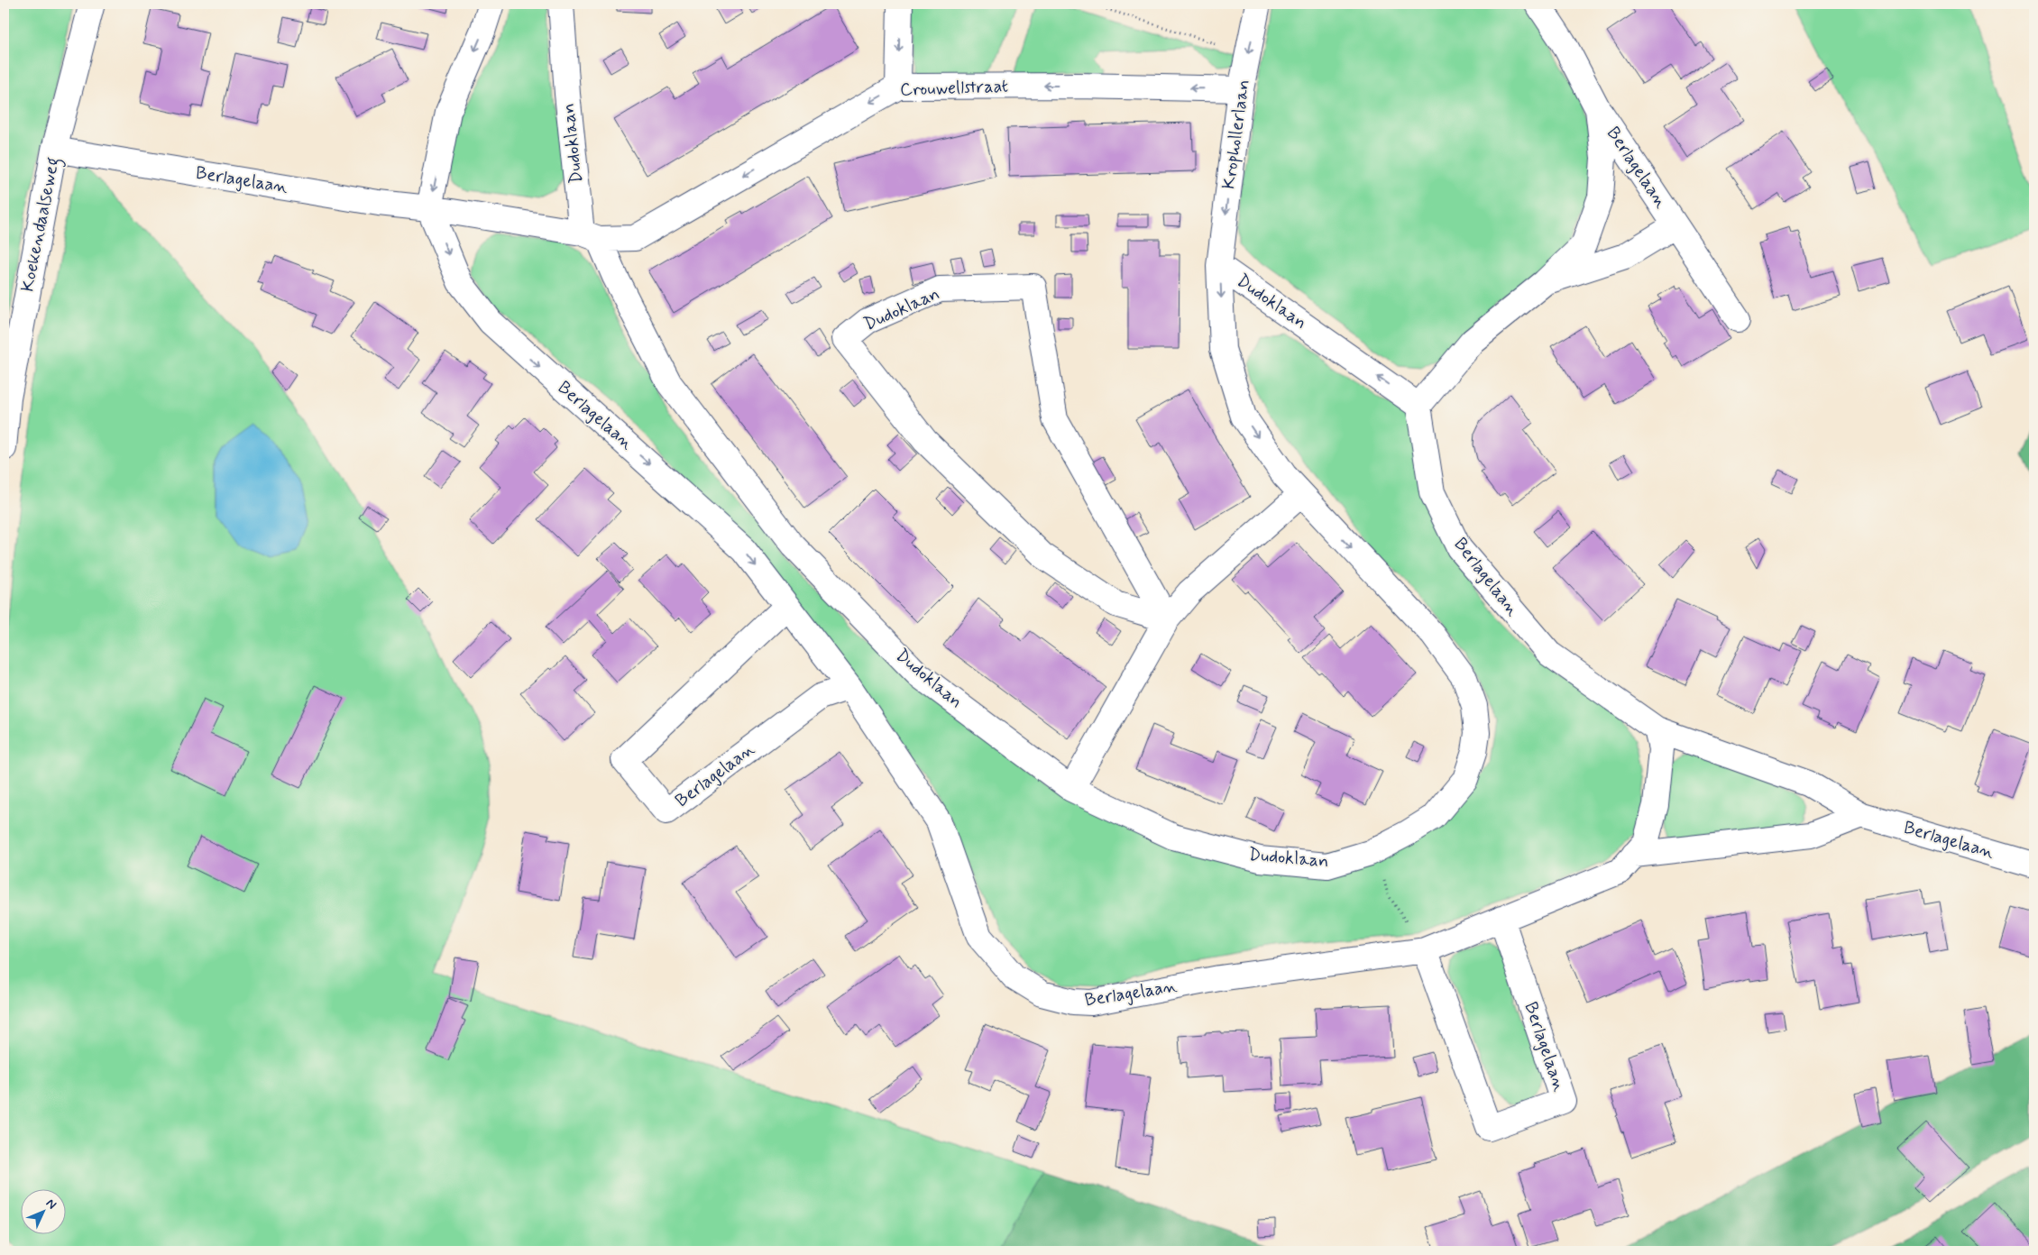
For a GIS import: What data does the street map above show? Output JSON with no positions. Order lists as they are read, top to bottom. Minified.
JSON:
{"streets":{"street":["Crouwellstraat","Krophollerlaan","Dudoklaan","Berlagelaan","Koekendaalseweg"]},"crossings":[["Crouwellstraat","Krophollerlaan"],["Crouwellstraat","Dudoklaan"],["Crouwellstraat","Berlagelaan"],["Krophollerlaan","Dudoklaan"],["Dudoklaan","Berlagelaan"],["Berlagelaan","Koekendaalseweg"]],"one_way":["Crouwellstraat","Krophollerlaan"],"north":"top right"}
